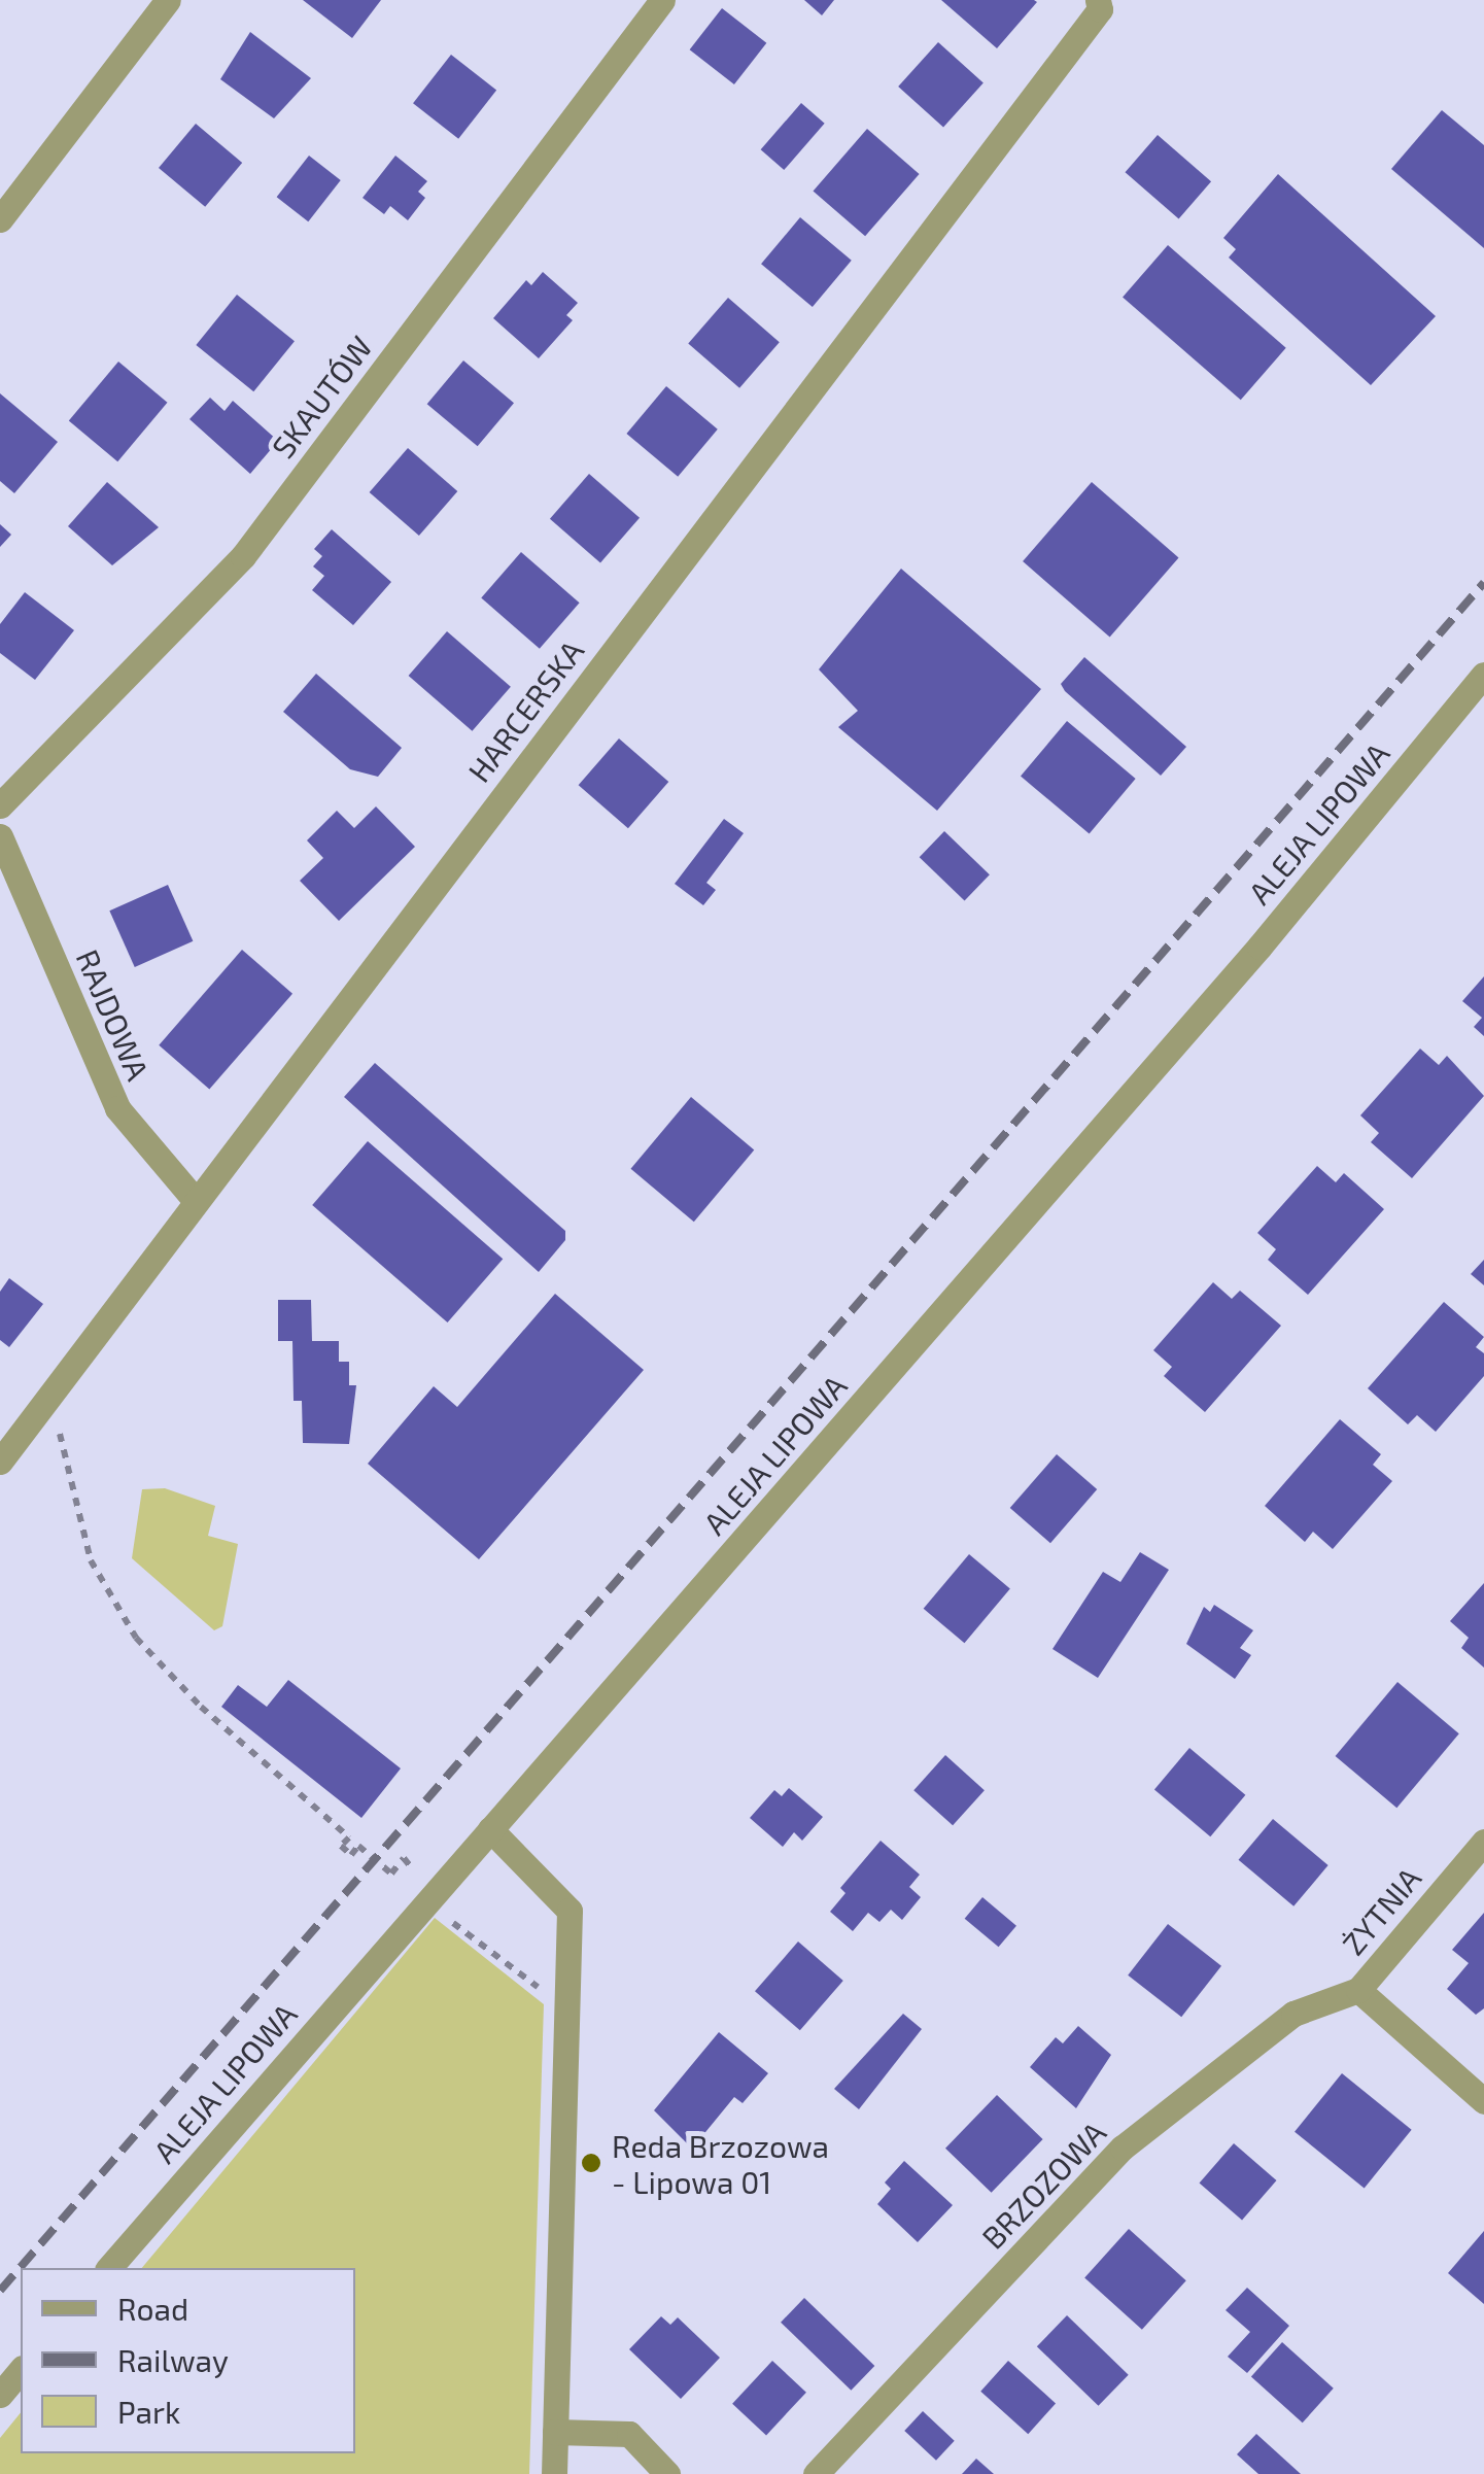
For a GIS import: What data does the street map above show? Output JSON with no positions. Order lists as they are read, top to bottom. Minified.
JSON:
{"streets":{"street":["SKAUTÓW","HARCERSKA","ALEJA LIPOWA","RAJDOWA","ŻYTNIA","BRZOZOWA"]},"crossings":[["HARCERSKA","RAJDOWA"],["ŻYTNIA","BRZOZOWA"]],"places":["Reda Brzozowa - Lipowa 01"],"legend":["Road","Railway","Park"]}
